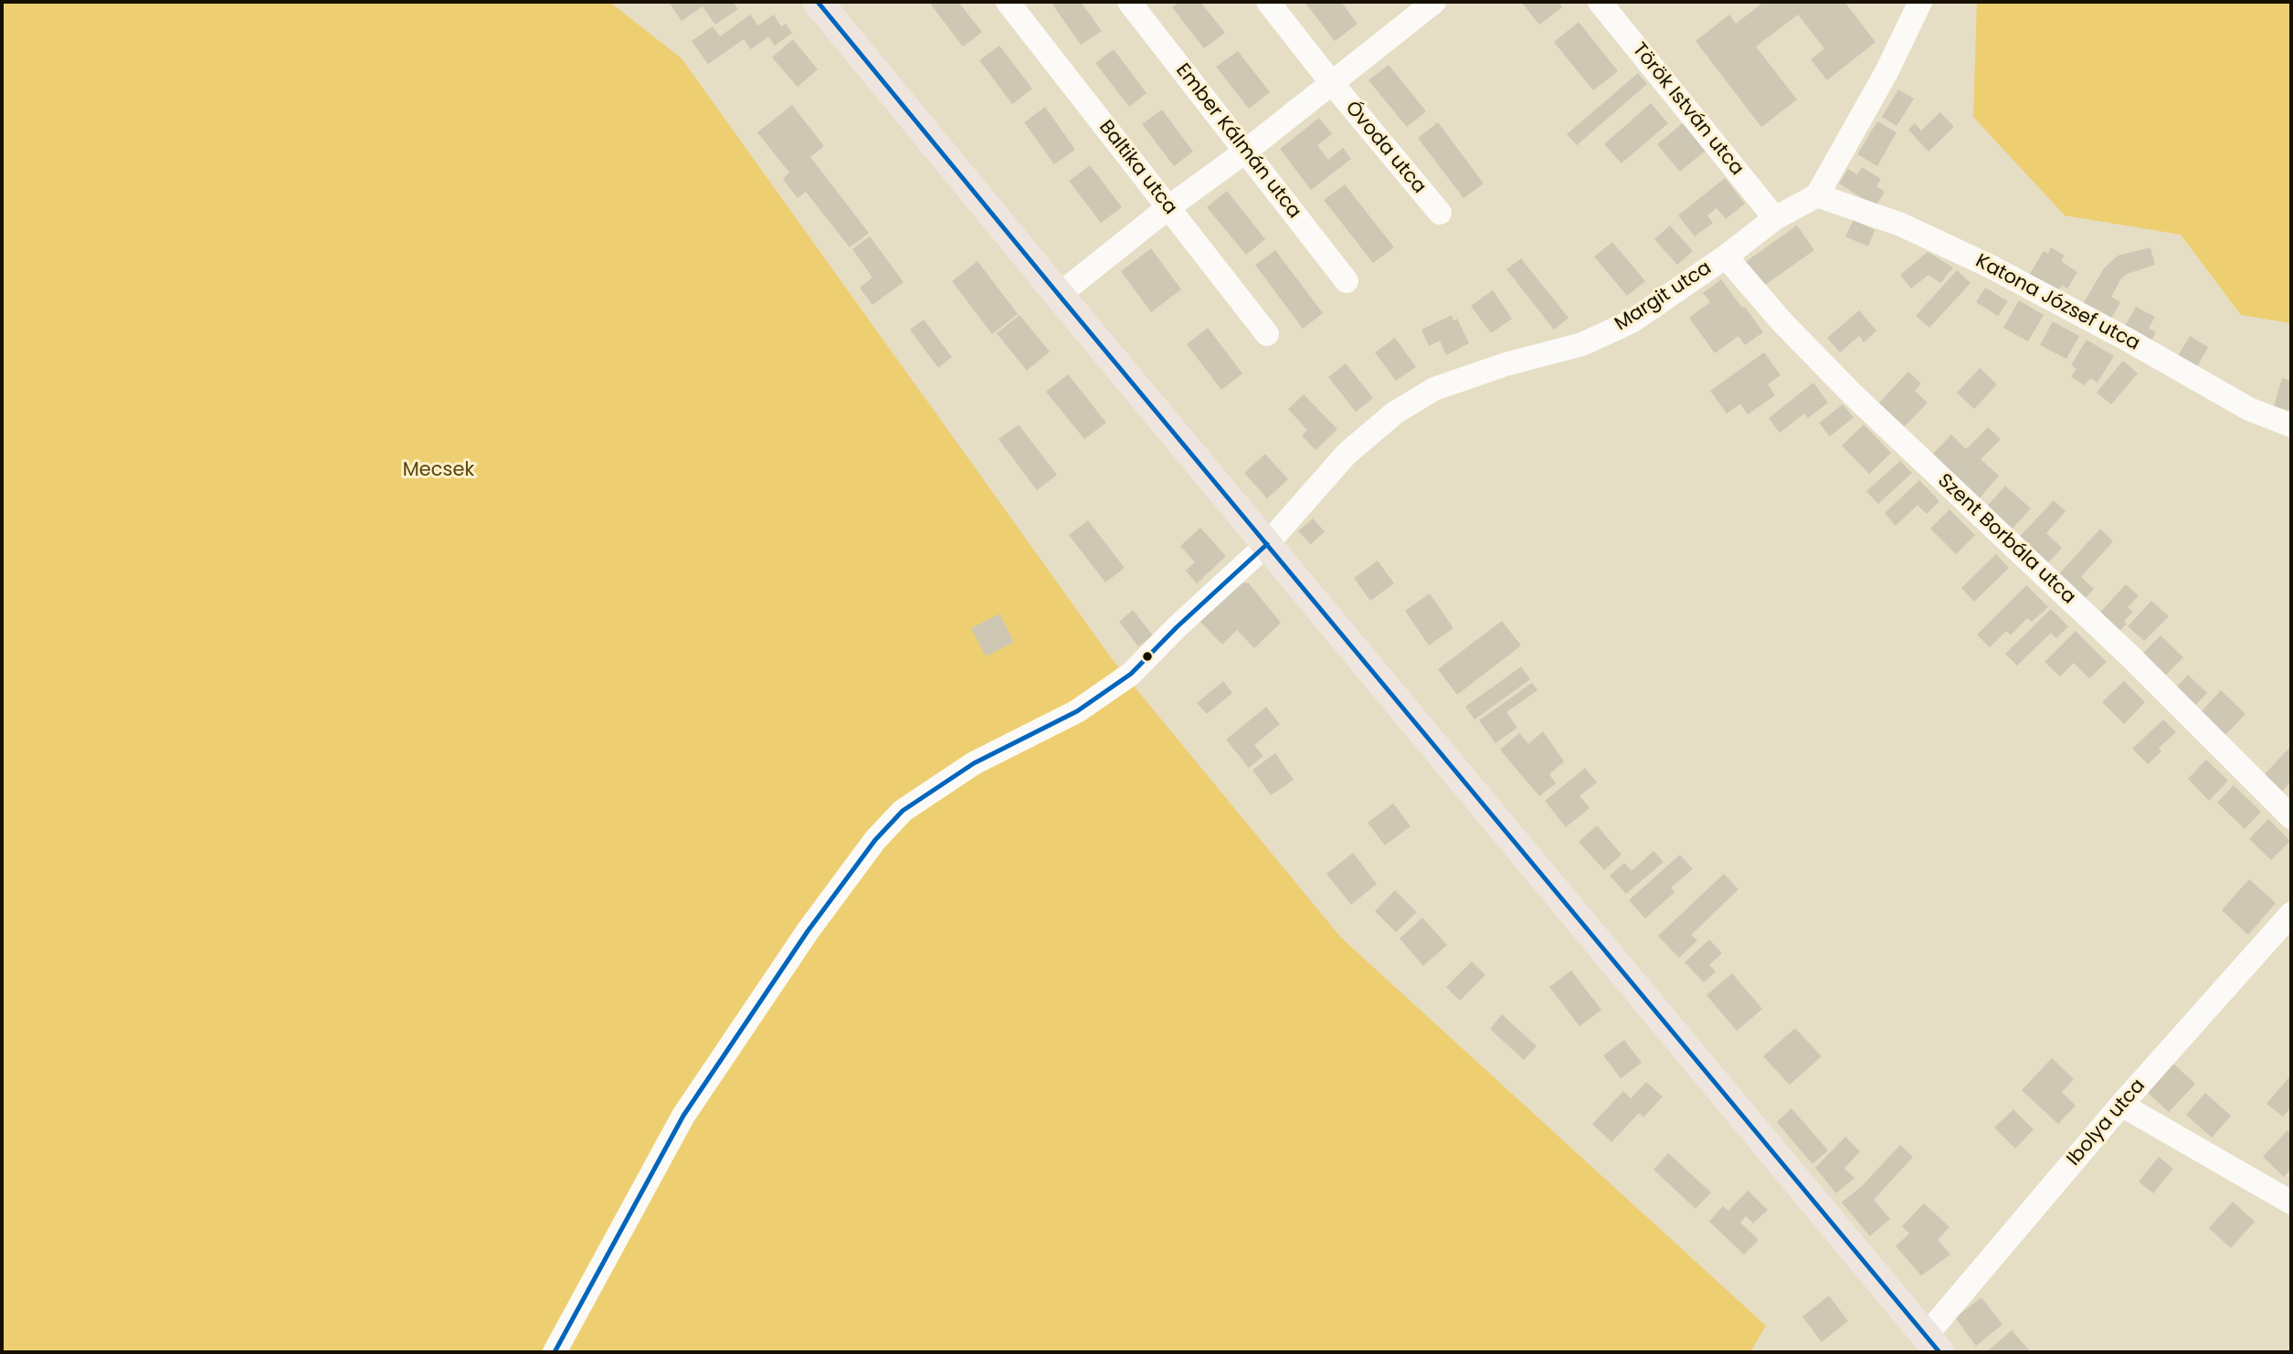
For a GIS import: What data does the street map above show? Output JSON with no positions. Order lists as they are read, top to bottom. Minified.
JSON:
{"streets":{"street":["Török István utca","Ember Kálmán utca","Óvoda utca","Baltika utca","Margit utca","Katona József utca","Szent Borbála utca","Ibolya utca"]},"crossings":[["Török István utca","Margit utca"],["Ember Kálmán utca","Óvoda utca"],["Óvoda utca","Baltika utca"],["Margit utca","Katona József utca"],["Margit utca","Szent Borbála utca"]],"parks":["Mecsek"]}
